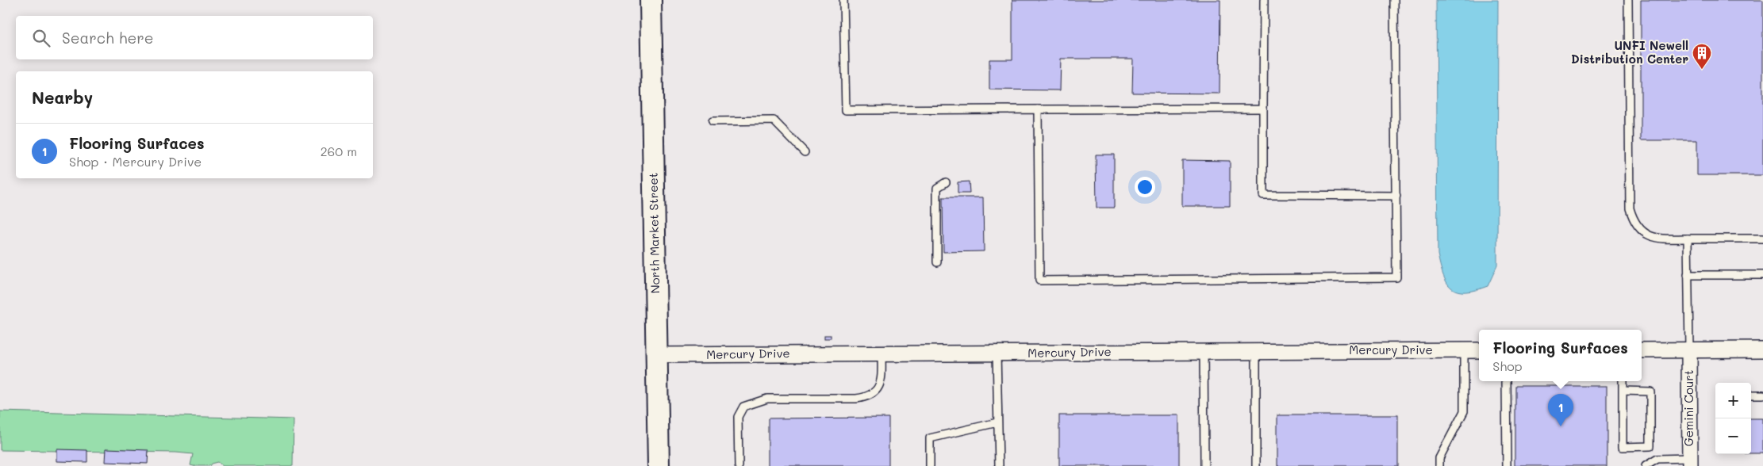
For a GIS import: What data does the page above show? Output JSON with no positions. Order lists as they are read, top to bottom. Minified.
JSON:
{"streets":{"main road":["North Market Street"],"street":["Mercury Drive","Gemini Court"]},"crossings":[["North Market Street","Mercury Drive"]],"places":{"building":["UNFI Newell Distribution Center"]},"page":{"search":"Search here","heading":"Nearby","list":[{"mark":"1","name":"Flooring Surfaces","note":"Shop · Mercury Drive","value":"260 m"}],"popup":["Flooring Surfaces","Shop"],"map_buttons":["+","−"],"pins":"1"}}
